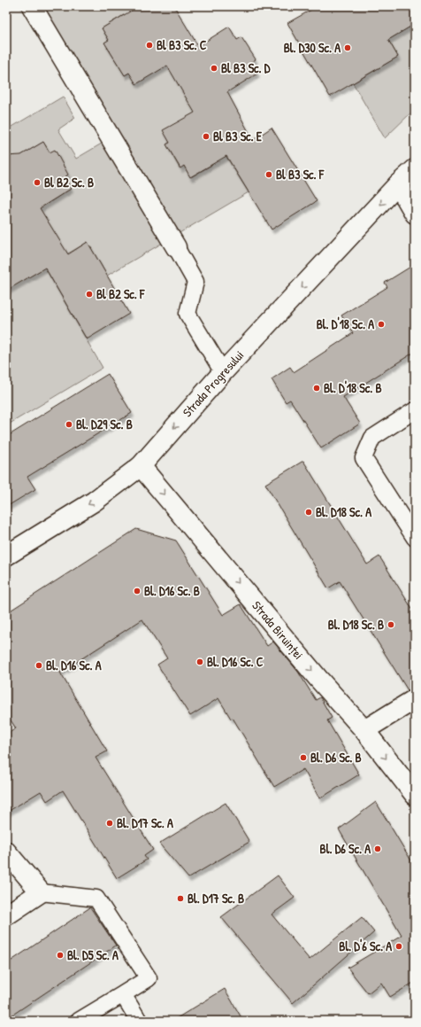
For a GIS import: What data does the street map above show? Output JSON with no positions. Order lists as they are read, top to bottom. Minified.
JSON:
{"streets":{"street":["Strada Progresului","Strada Biruinței"]},"crossings":[["Strada Progresului","Strada Biruinței"]],"one_way":["Strada Progresului","Strada Biruinței"],"places":["Bl B3 Sc. C","Bl. D30 Sc. A","Bl B3 Sc. D","Bl B3 Sc. E","Bl B3 Sc. F","Bl B2 Sc. B","Bl B2 Sc. F","Bl. D'18 Sc. A","Bl. D'18 Sc. B","Bl. D29 Sc. B","Bl. D18 Sc. A","Bl. D16 Sc. B","Bl. D18 Sc. B","Bl. D16 Sc. C","Bl. D16 Sc. A","Bl. D6 Sc. B","Bl. D17 Sc. A","Bl. D6 Sc. A","Bl. D17 Sc. B","Bl. D'6 Sc. A","Bl. D5 Sc. A"]}
